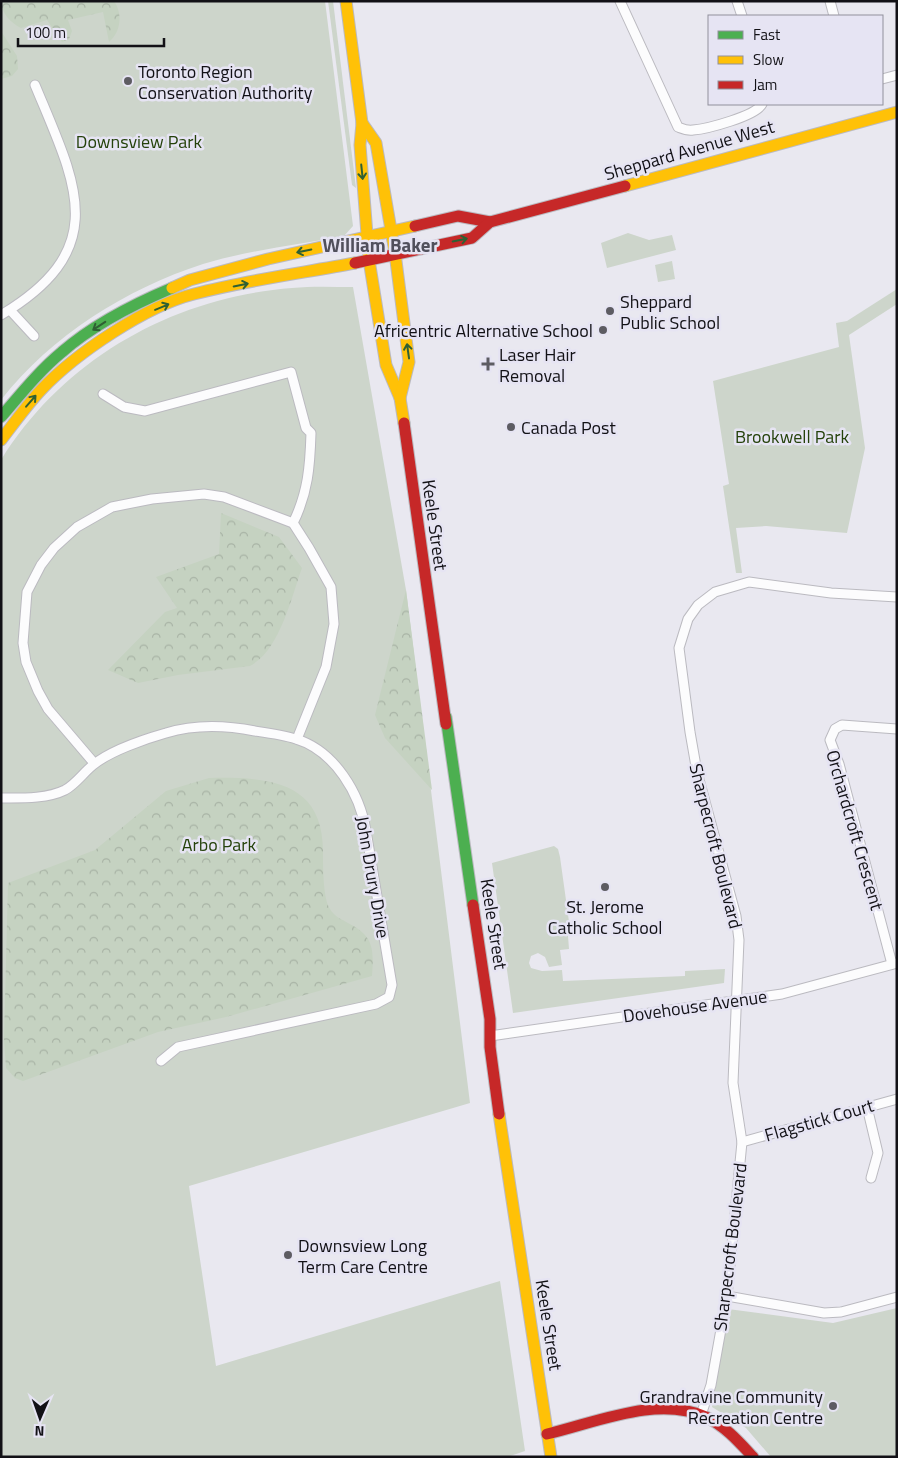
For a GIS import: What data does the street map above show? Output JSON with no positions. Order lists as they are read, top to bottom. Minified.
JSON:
{"streets":{"main road":["Sheppard Avenue West","Keele Street"],"street":["Orchardcroft Crescent","Sharpecroft Boulevard","John Drury Drive","Dovehouse Avenue","Flagstick Court"]},"crossings":[["Sheppard Avenue West","Keele Street"],["Keele Street","Dovehouse Avenue"],["Orchardcroft Crescent","Dovehouse Avenue"],["Sharpecroft Boulevard","Dovehouse Avenue"],["Sharpecroft Boulevard","Flagstick Court"]],"districts":["William Baker"],"parks":["Downsview Park","Brookwell Park","Arbo Park"],"places":{"other":["Toronto Region Conservation Authority","Sheppard Public School","Africentric Alternative School","Canada Post","St. Jerome Catholic School","Downsview Long Term Care Centre","Grandravine Community Recreation Centre"],"health":["Laser Hair Removal"]},"legend":["Fast","Slow","Jam"],"scale_bar":"100 m","north":"bottom"}
